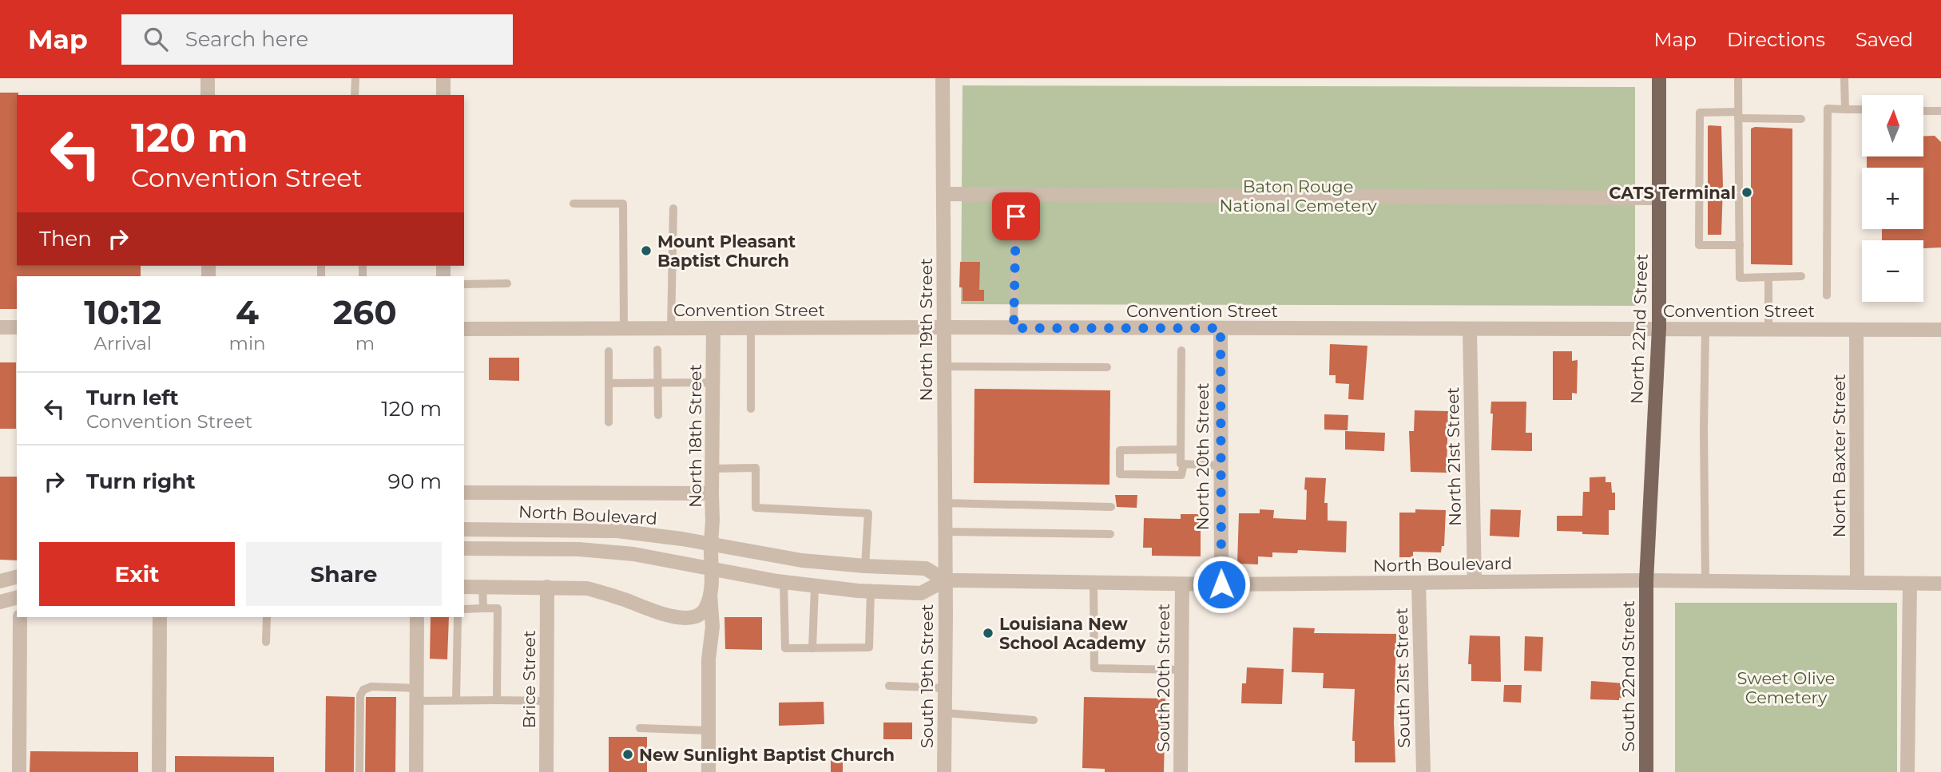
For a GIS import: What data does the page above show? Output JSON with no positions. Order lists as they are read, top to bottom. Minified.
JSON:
{"streets":{"main road":["North 22nd Street","South 22nd Street"],"street":["Convention Street","North 19th Street","North 18th Street","North Baxter Street","North 20th Street","North 21st Street","North Boulevard","South 19th Street","South 20th Street","South 21st Street","Brice Street"]},"crossings":[["Convention Street","North 22nd Street"],["Convention Street","North 19th Street"],["Convention Street","North 18th Street"],["Convention Street","North Baxter Street"],["Convention Street","North 20th Street"],["Convention Street","North 21st Street"],["North 22nd Street","North Boulevard"],["North 22nd Street","South 22nd Street"],["North 19th Street","North Boulevard"],["North 19th Street","South 19th Street"],["North 18th Street","North Boulevard"],["North Baxter Street","North Boulevard"],["North 20th Street","North Boulevard"],["North 21st Street","North Boulevard"],["North Boulevard","South 19th Street"],["North Boulevard","South 22nd Street"],["North Boulevard","South 20th Street"],["North Boulevard","South 21st Street"]],"parks":["Baton Rouge National Cemetery","Sweet Olive Cemetery"],"places":["CATS Terminal","Mount Pleasant Baptist Church","Louisiana New School Academy","New Sunlight Baptist Church"],"north":"top","page":{"header":"Map","search":"Search here","nav":["Map","Directions","Saved"],"map_buttons":["+","−"],"turn":["120 m","Convention Street"],"then":"Then","eta":["10:12","Arrival","4","min","260","m"],"list":[{"name":"Turn left","note":"Convention Street","value":"120 m"},{"name":"Turn right","value":"90 m"}],"buttons":["Exit","Share"]}}
